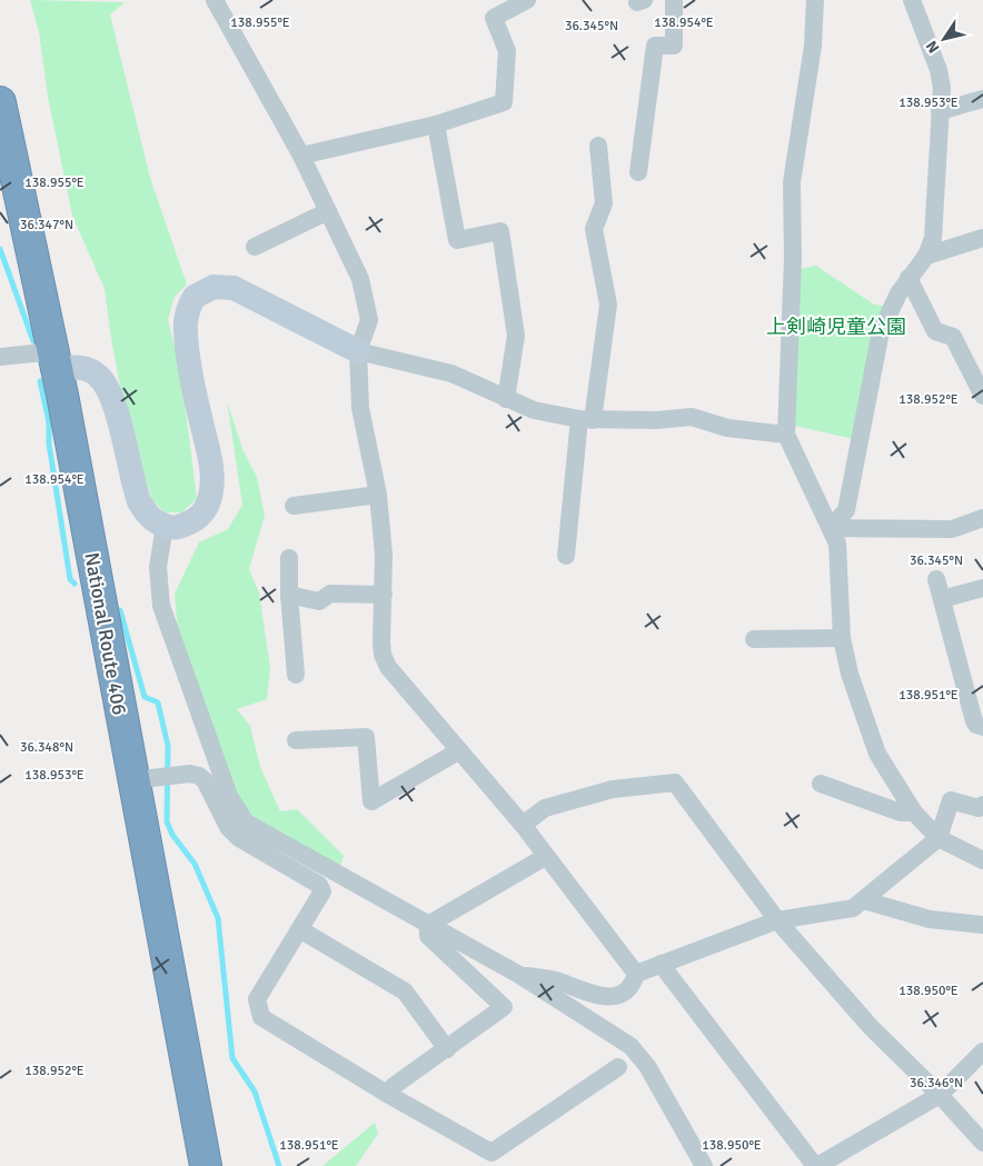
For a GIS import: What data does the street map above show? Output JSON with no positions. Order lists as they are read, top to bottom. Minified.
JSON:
{"streets":{"highway":["National Route 406"]},"parks":["上剣崎児童公園"],"north":"bottom left","coordinates":["138.955°E","138.954°E","36.345°N","138.953°E","36.347°N","138.952°E","138.951°E","36.348°N","138.950°E","36.346°N"]}
